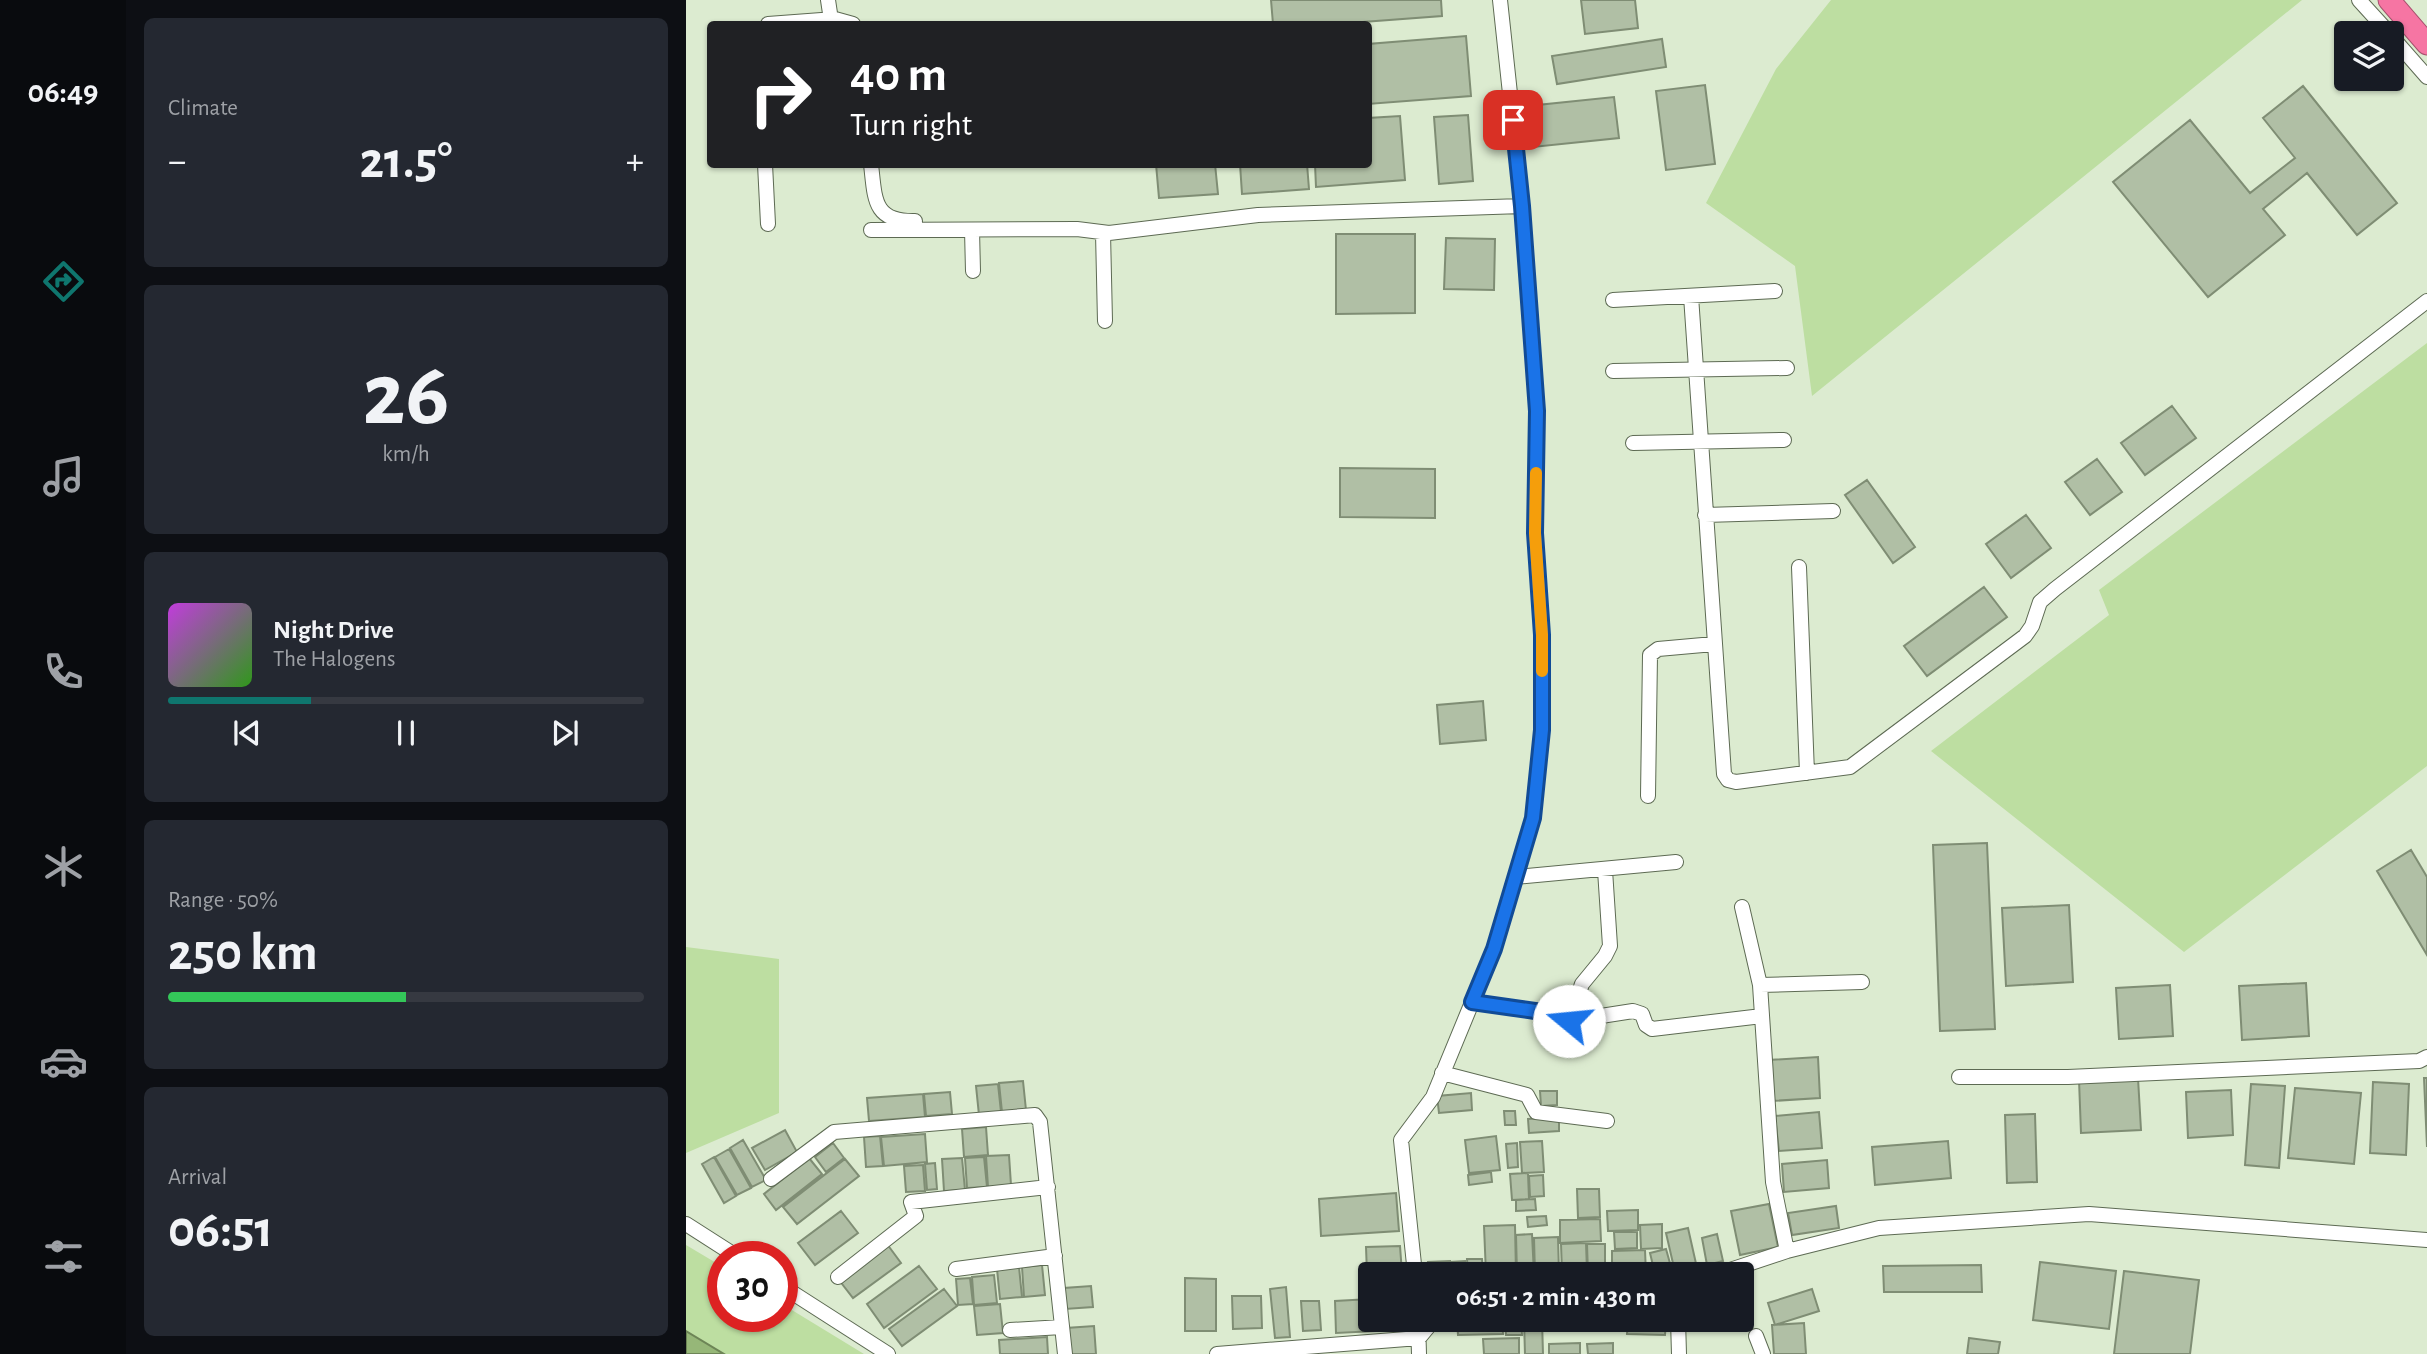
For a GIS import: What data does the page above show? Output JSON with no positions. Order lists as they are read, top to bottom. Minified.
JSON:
{"page":{"tabs":"06:49","tile":["Climate",["26","km/h"],["Range · 50%","250 km"],["Arrival","06:51"]],"turn":["40 m","Turn right"],"heat":["−","21.5°","+"],"song":["Night Drive","The Halogens"],"limit":"30","trip":"06:51 · 2 min · 430 m"}}
